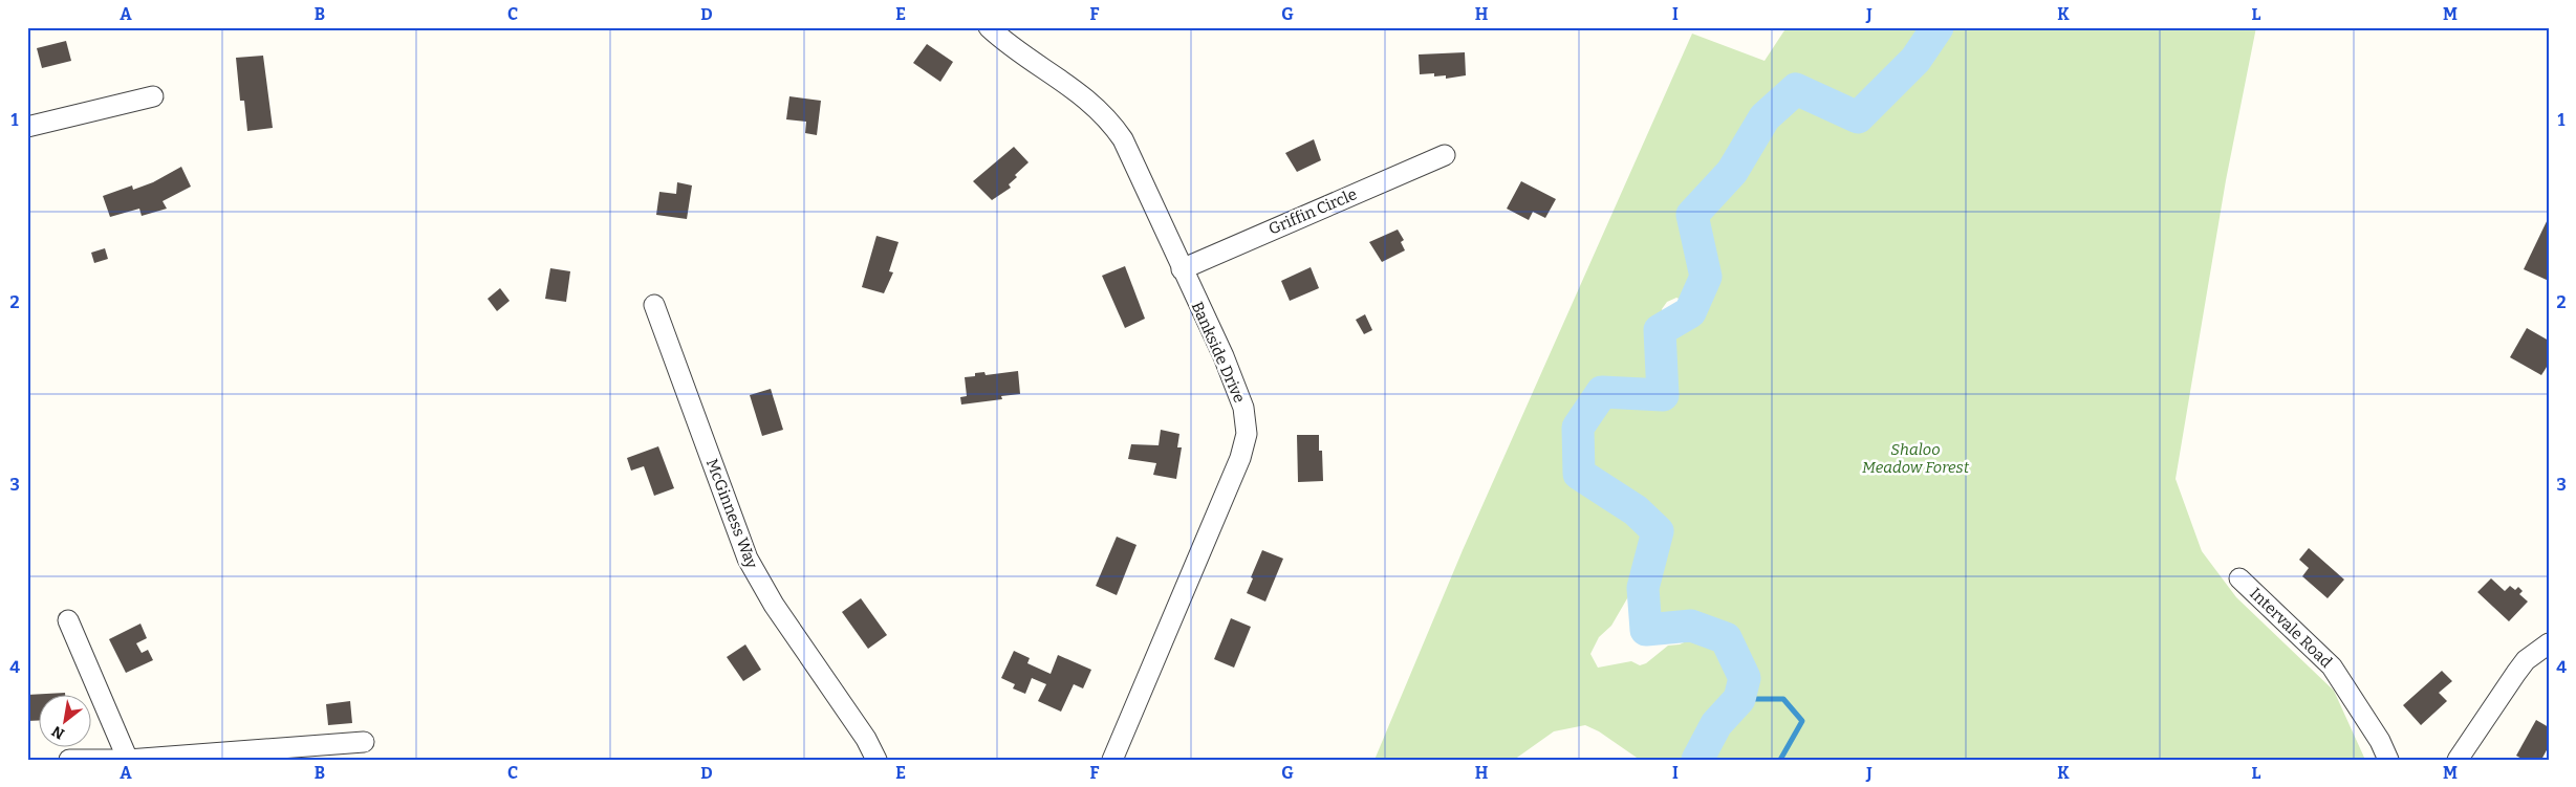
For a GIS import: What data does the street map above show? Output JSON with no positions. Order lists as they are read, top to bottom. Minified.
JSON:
{"streets":{"street":["Griffin Circle","Bankside Drive","McGinness Way","Intervale Road"]},"crossings":[["Griffin Circle","Bankside Drive"]],"parks":["Shaloo Meadow Forest"],"north":"bottom left","grid":{"columns":["A","B","C","D","E","F","G","H","I","J","K","L","M"],"rows":["1","2","3","4"]}}
